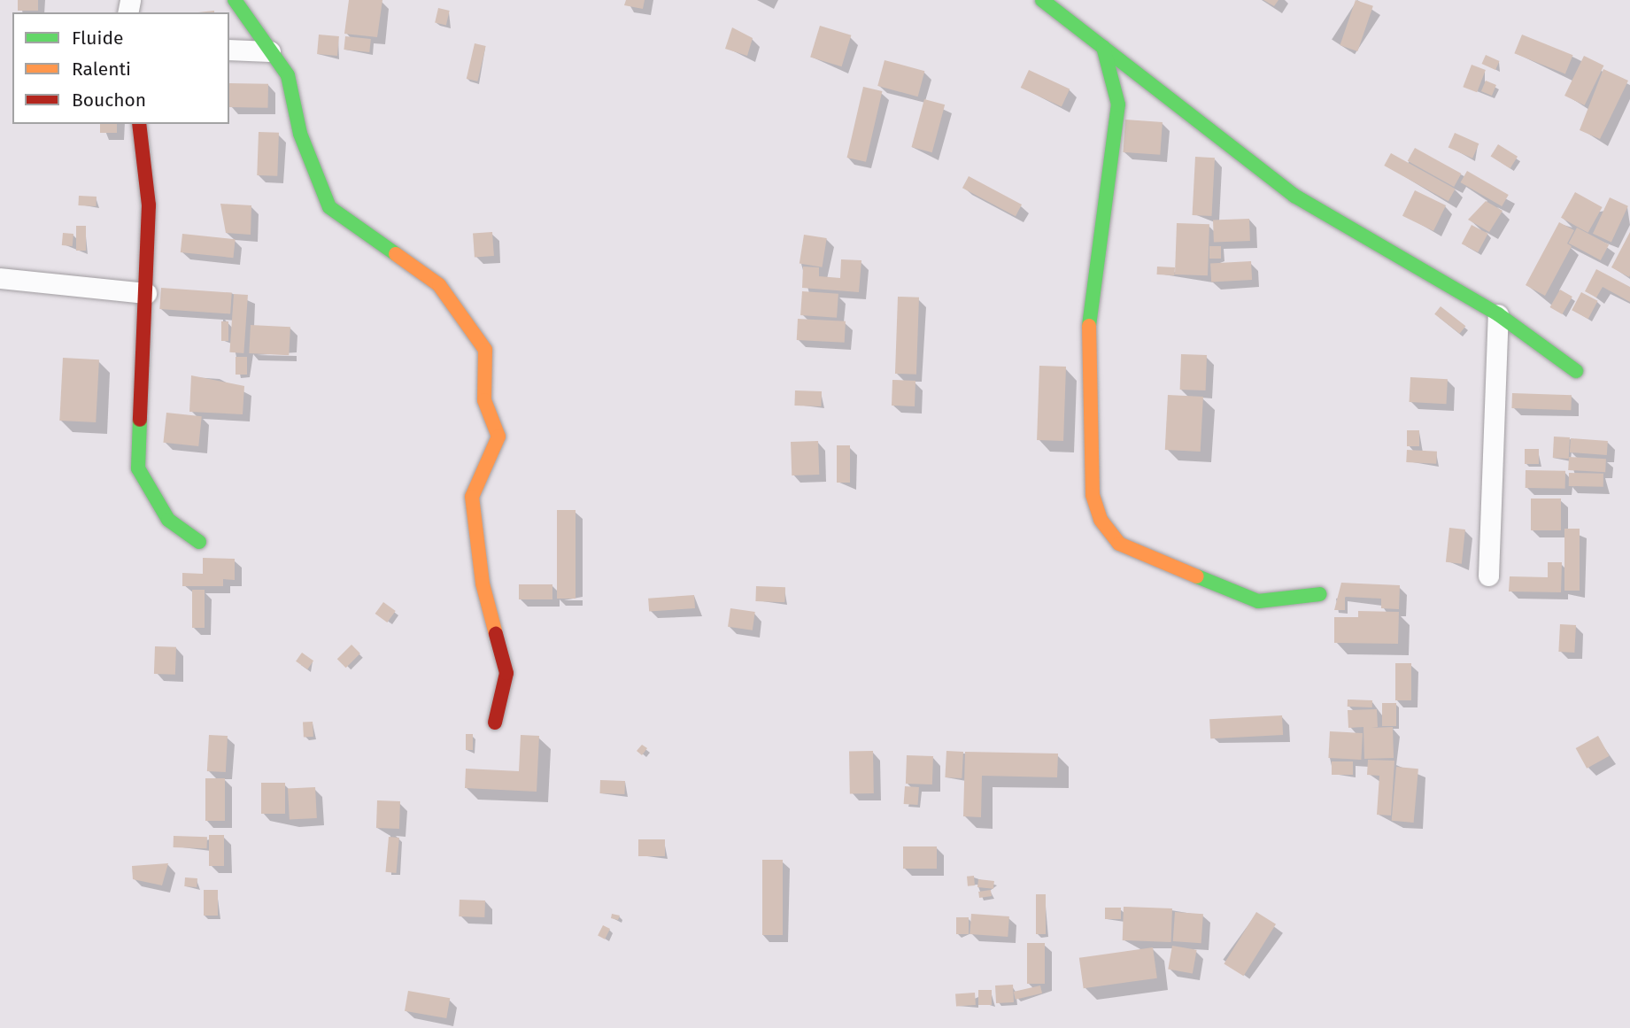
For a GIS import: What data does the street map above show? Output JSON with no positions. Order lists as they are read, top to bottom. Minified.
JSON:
{"legend":["Fluide","Ralenti","Bouchon"]}
